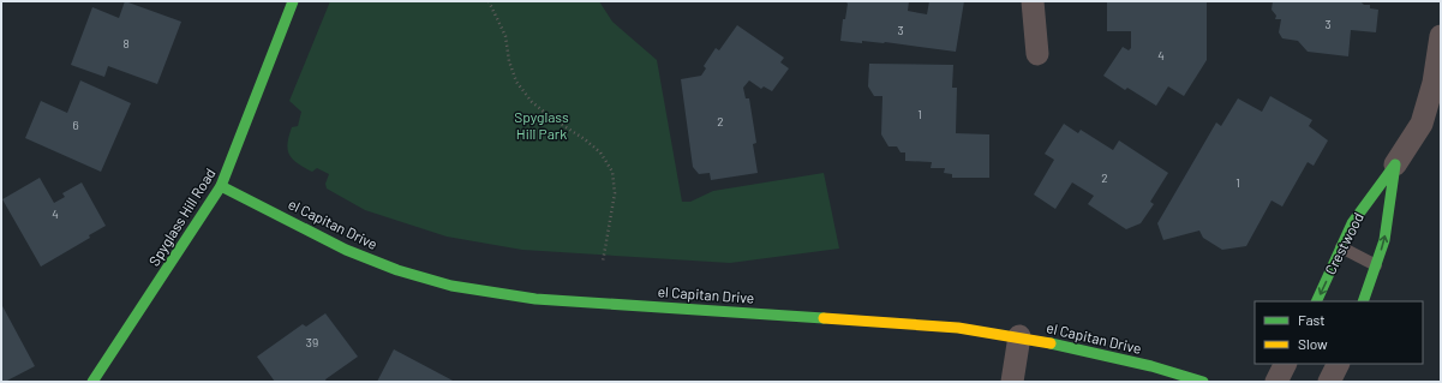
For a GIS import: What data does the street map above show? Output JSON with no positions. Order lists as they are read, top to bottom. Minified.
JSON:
{"streets":{"street":["Spyglass Hill Road","el Capitan Drive","Crestwood"]},"crossings":[["Spyglass Hill Road","el Capitan Drive"]],"parks":["Spyglass Hill Park"],"house_numbers":["3","3","8","4","1","2","6","2","1","4","39"],"legend":["Fast","Slow"]}
